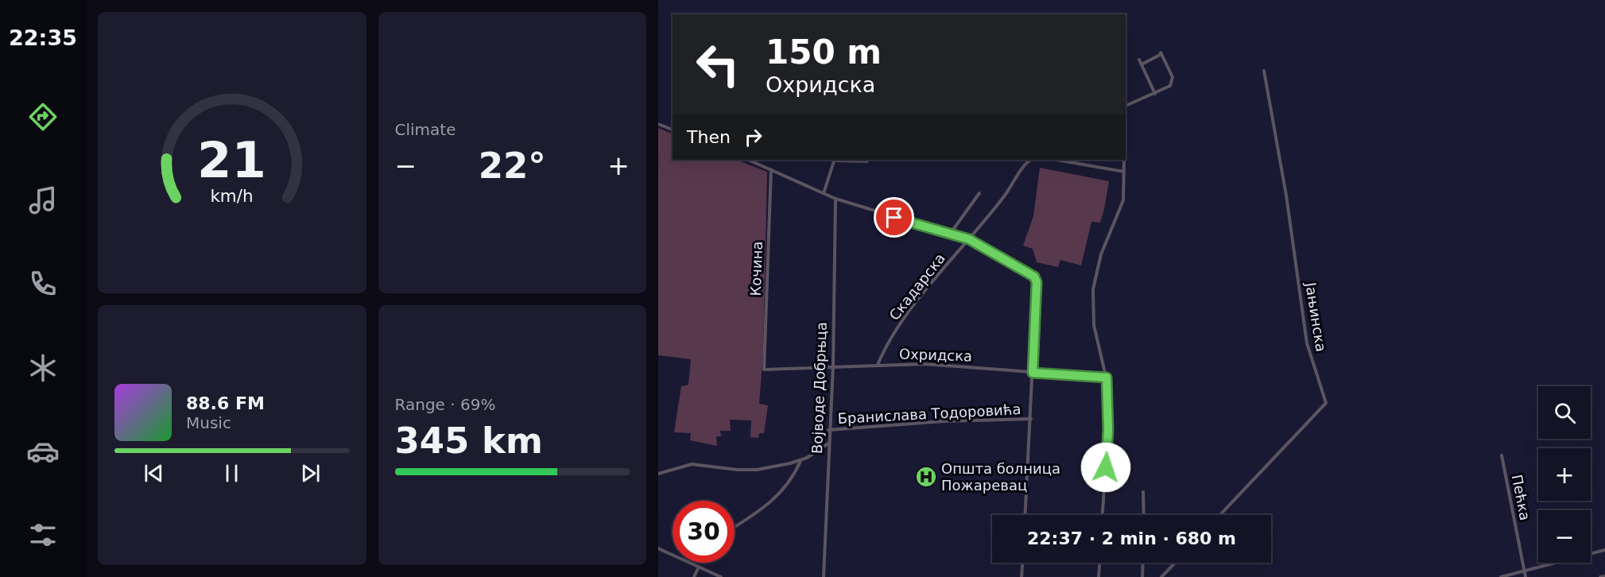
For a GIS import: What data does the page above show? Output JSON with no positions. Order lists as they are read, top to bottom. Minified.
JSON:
{"streets":{"street":["Кочина","Скадарска","Јањинска","Охридска","Војводе Добрњца","Бранислава Тодоровића","Пећка"]},"crossings":[["Кочина","Охридска"],["Скадарска","Охридска"],["Охридска","Војводе Добрњца"],["Војводе Добрњца","Бранислава Тодоровића"]],"places":{"hospital":["Општа болница Пожаревац"]},"page":{"tabs":"22:35","tile":["Climate",["Range · 69%","345 km"]],"turn":["150 m","Охридска"],"then":"Then","heat":["−","22°","+"],"song":["88.6 FM","Music"],"map_buttons":["+","−"],"limit":"30","trip":"22:37 · 2 min · 680 m","gauge":["21","km/h"]}}
